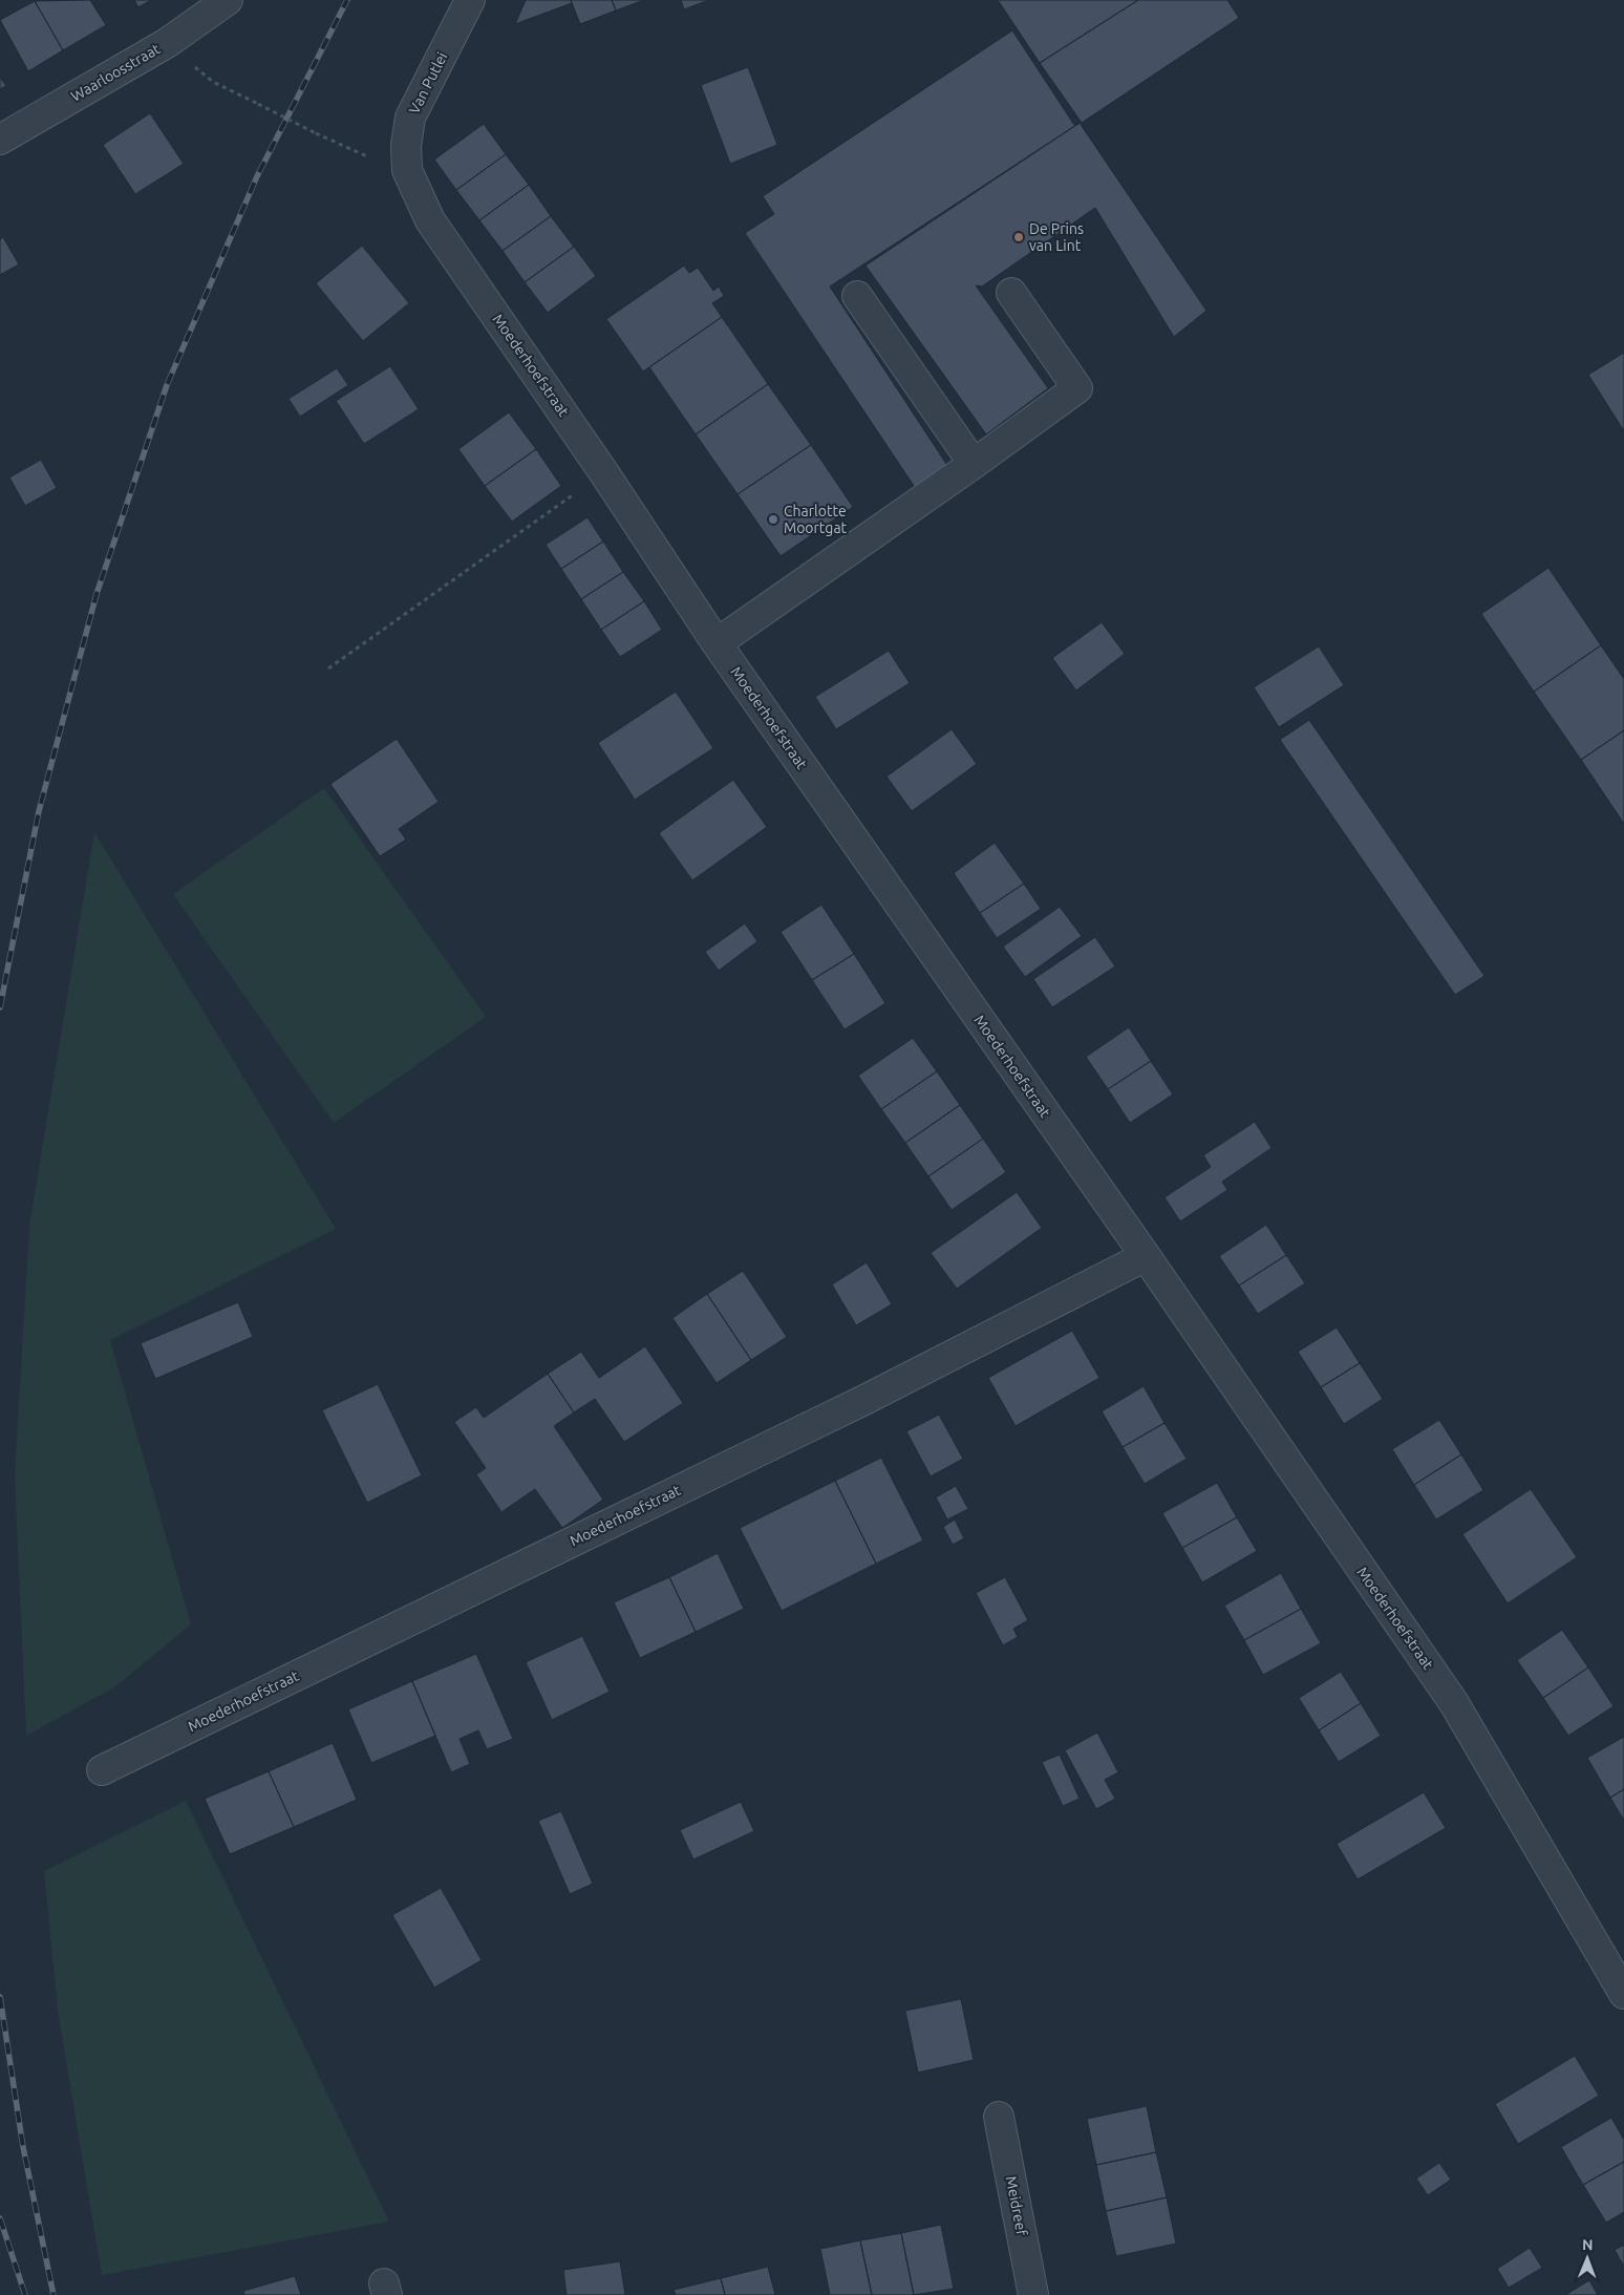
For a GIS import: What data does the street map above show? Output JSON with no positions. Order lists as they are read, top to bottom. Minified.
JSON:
{"streets":{"street":["Waarloosstraat","Van Putlei","Moederhoefstraat","Meidreef"]},"crossings":[["Van Putlei","Moederhoefstraat"]],"places":["De Prins van Lint","Charlotte Moortgat"],"north":"top"}
